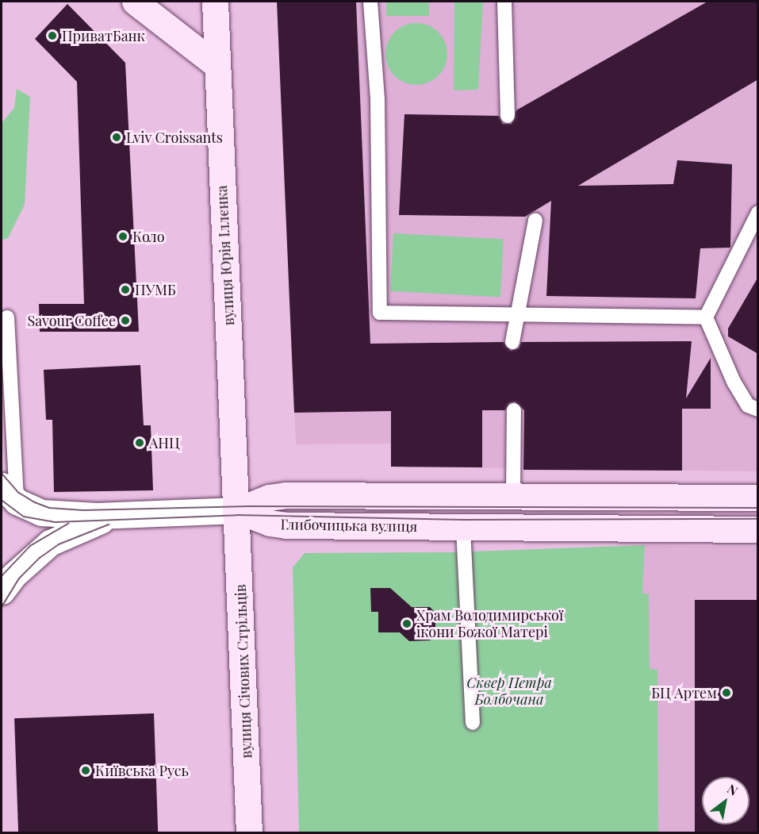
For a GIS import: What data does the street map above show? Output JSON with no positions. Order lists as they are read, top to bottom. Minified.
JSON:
{"streets":{"main road":["вулиця Юрія Іллєнка","Глибочицька вулиця","вулиця Січових Стрільців"]},"crossings":[["вулиця Юрія Іллєнка","Глибочицька вулиця"],["вулиця Юрія Іллєнка","вулиця Січових Стрільців"],["Глибочицька вулиця","вулиця Січових Стрільців"]],"parks":["Сквер Петра Болбочана"],"places":["ПриватБанк","Lviv Croissants","Коло","ПУМБ","Savour Coffee","АНЦ","Храм Володимирської ікони Божої Матері","БЦ Артем","Київська Русь"],"north":"top right"}
